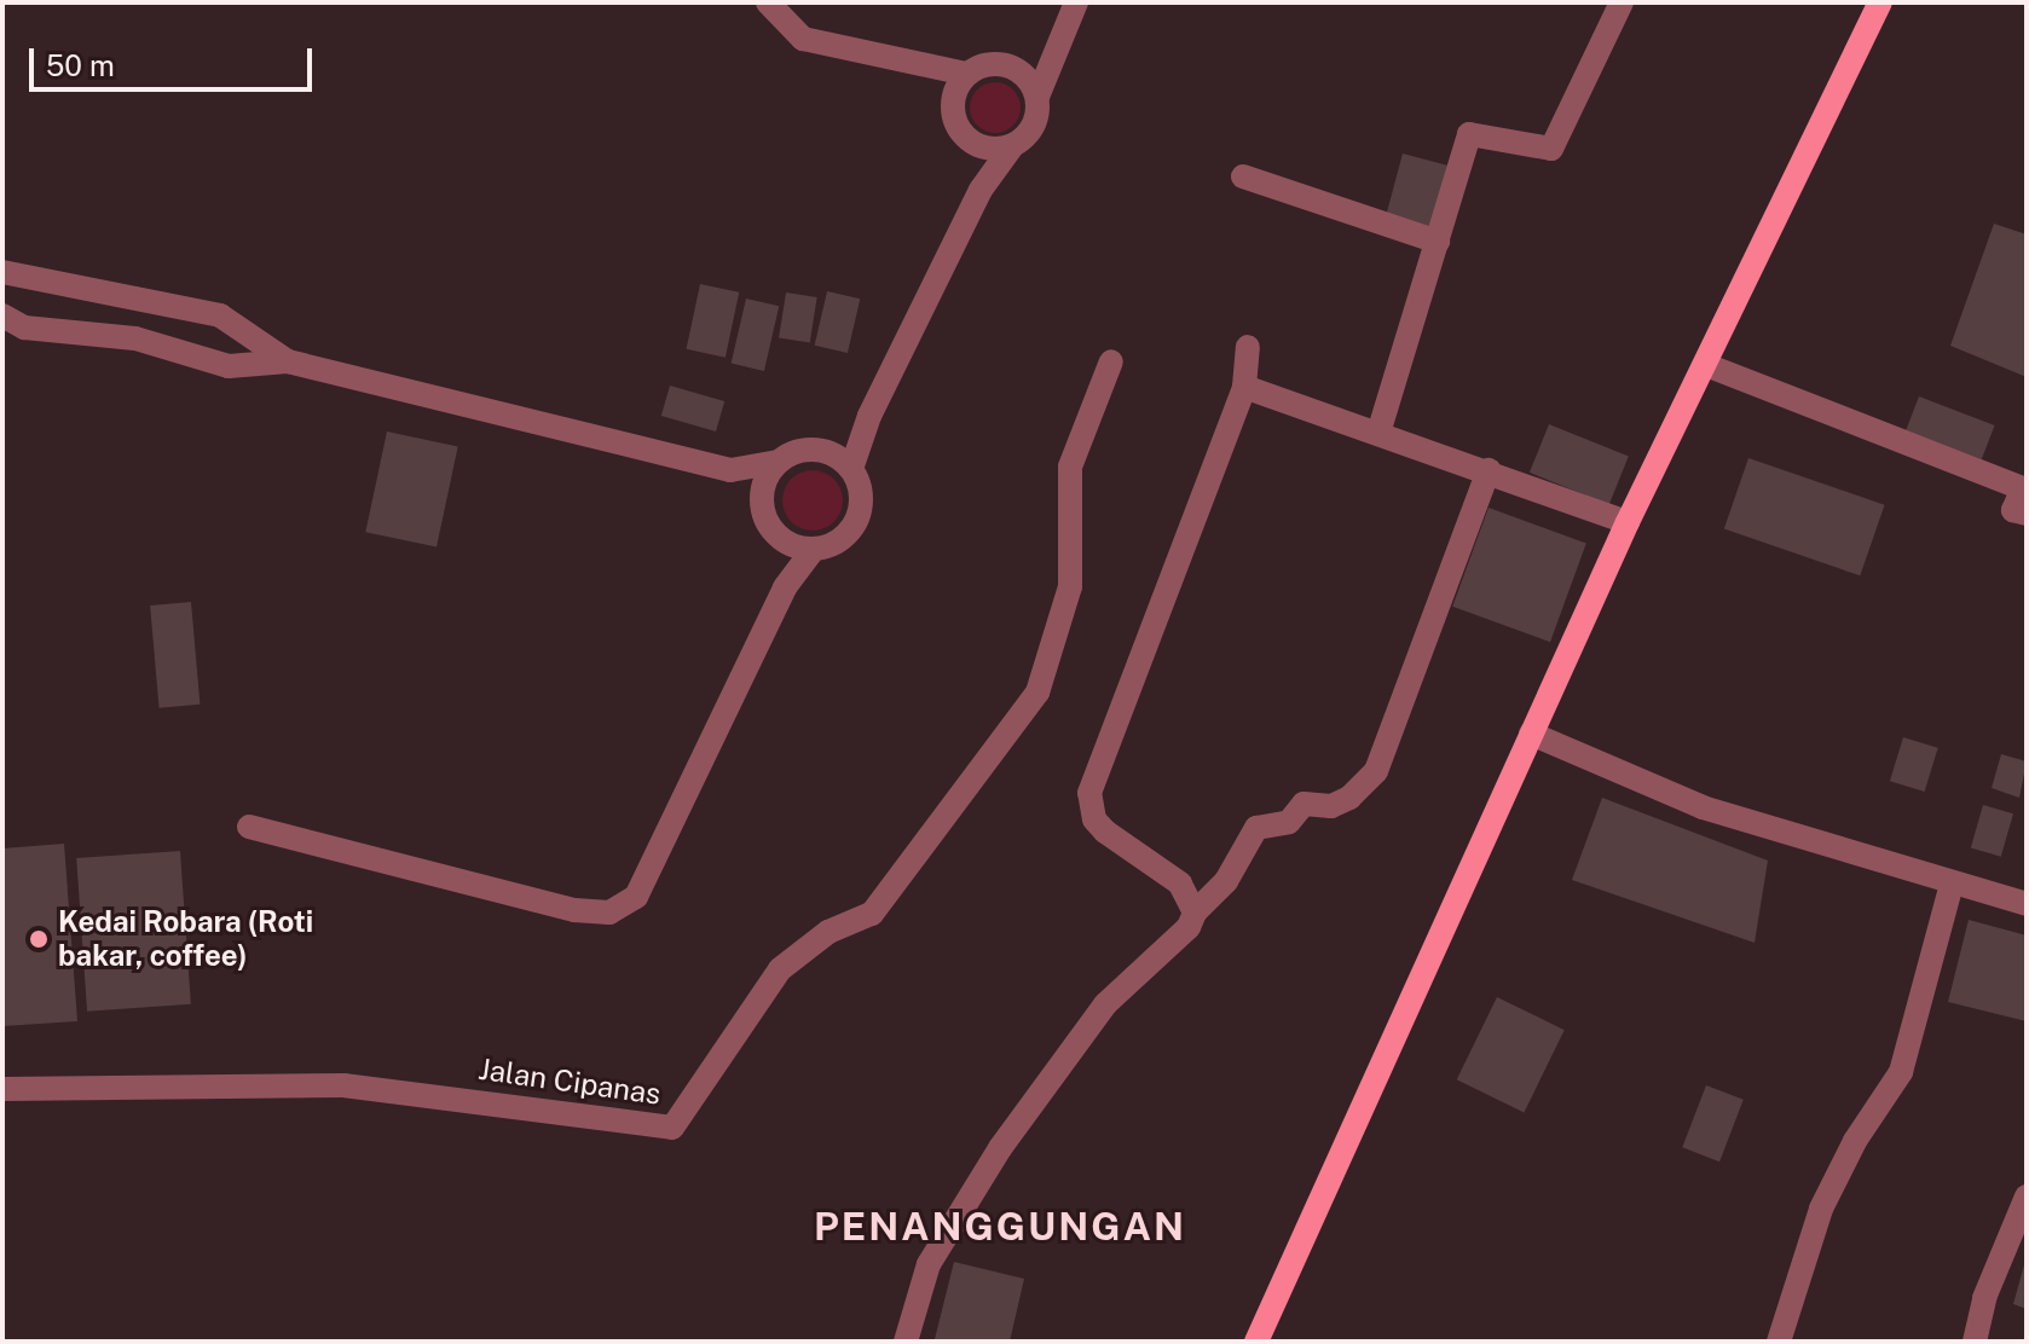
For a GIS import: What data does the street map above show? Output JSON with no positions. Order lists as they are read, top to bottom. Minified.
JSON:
{"streets":{"street":["Jalan Cipanas"]},"districts":["PENANGGUNGAN"],"places":["Kedai Robara (Roti bakar, coffee)"],"scale_bar":"50 m"}
